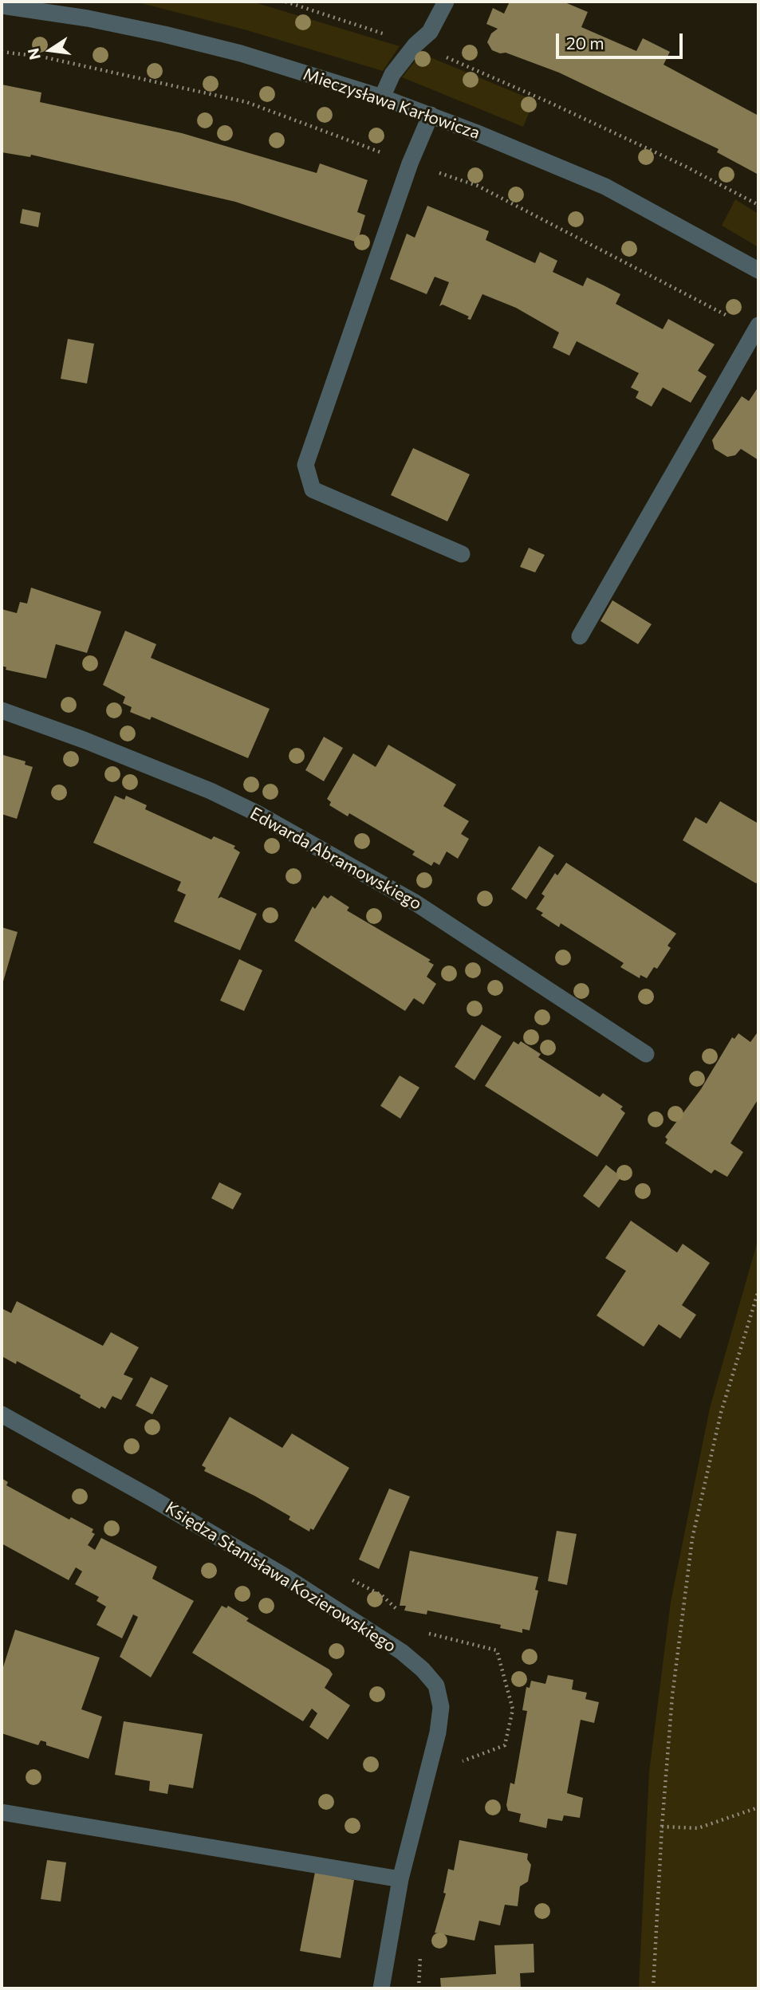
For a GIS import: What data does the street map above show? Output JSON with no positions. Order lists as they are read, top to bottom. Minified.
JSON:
{"streets":{"street":["Mieczysława Karłowicza","Edwarda Abramowskiego","Księdza Stanisława Kozierowskiego"]},"scale_bar":"20 m","north":"left"}
